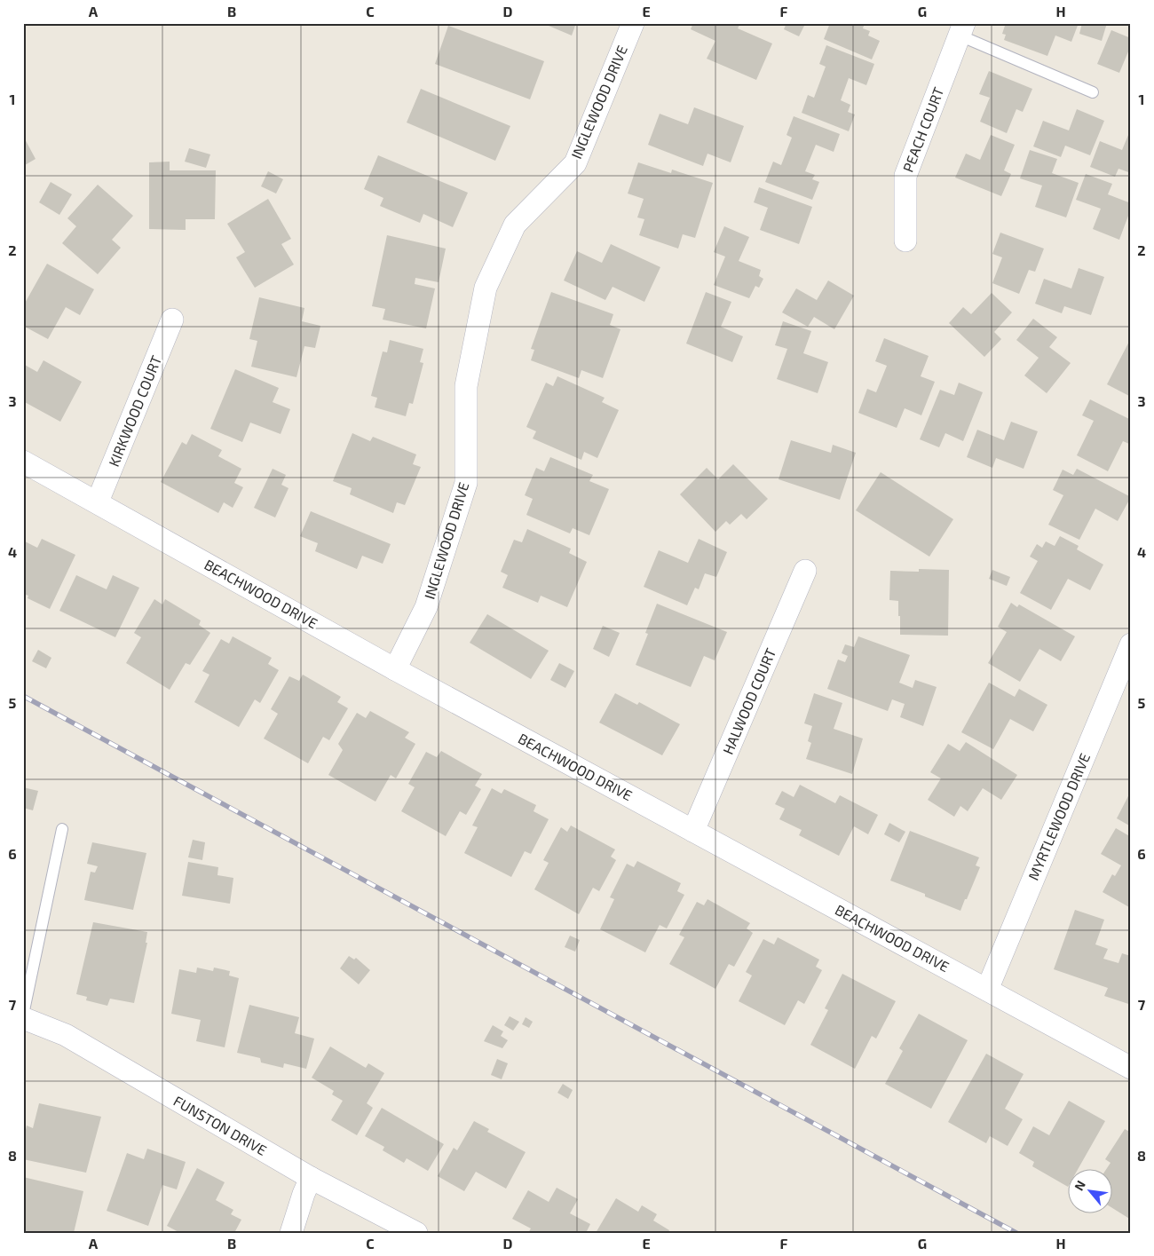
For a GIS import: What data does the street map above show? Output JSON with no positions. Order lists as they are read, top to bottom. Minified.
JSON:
{"streets":{"street":["INGLEWOOD DRIVE","PEACH COURT","KIRKWOOD COURT","BEACHWOOD DRIVE","HALWOOD COURT","MYRTLEWOOD DRIVE","FUNSTON DRIVE"]},"crossings":[["INGLEWOOD DRIVE","BEACHWOOD DRIVE"],["KIRKWOOD COURT","BEACHWOOD DRIVE"],["BEACHWOOD DRIVE","HALWOOD COURT"],["BEACHWOOD DRIVE","MYRTLEWOOD DRIVE"]],"north":"top left","grid":{"columns":["A","B","C","D","E","F","G","H"],"rows":["1","2","3","4","5","6","7","8"]}}
